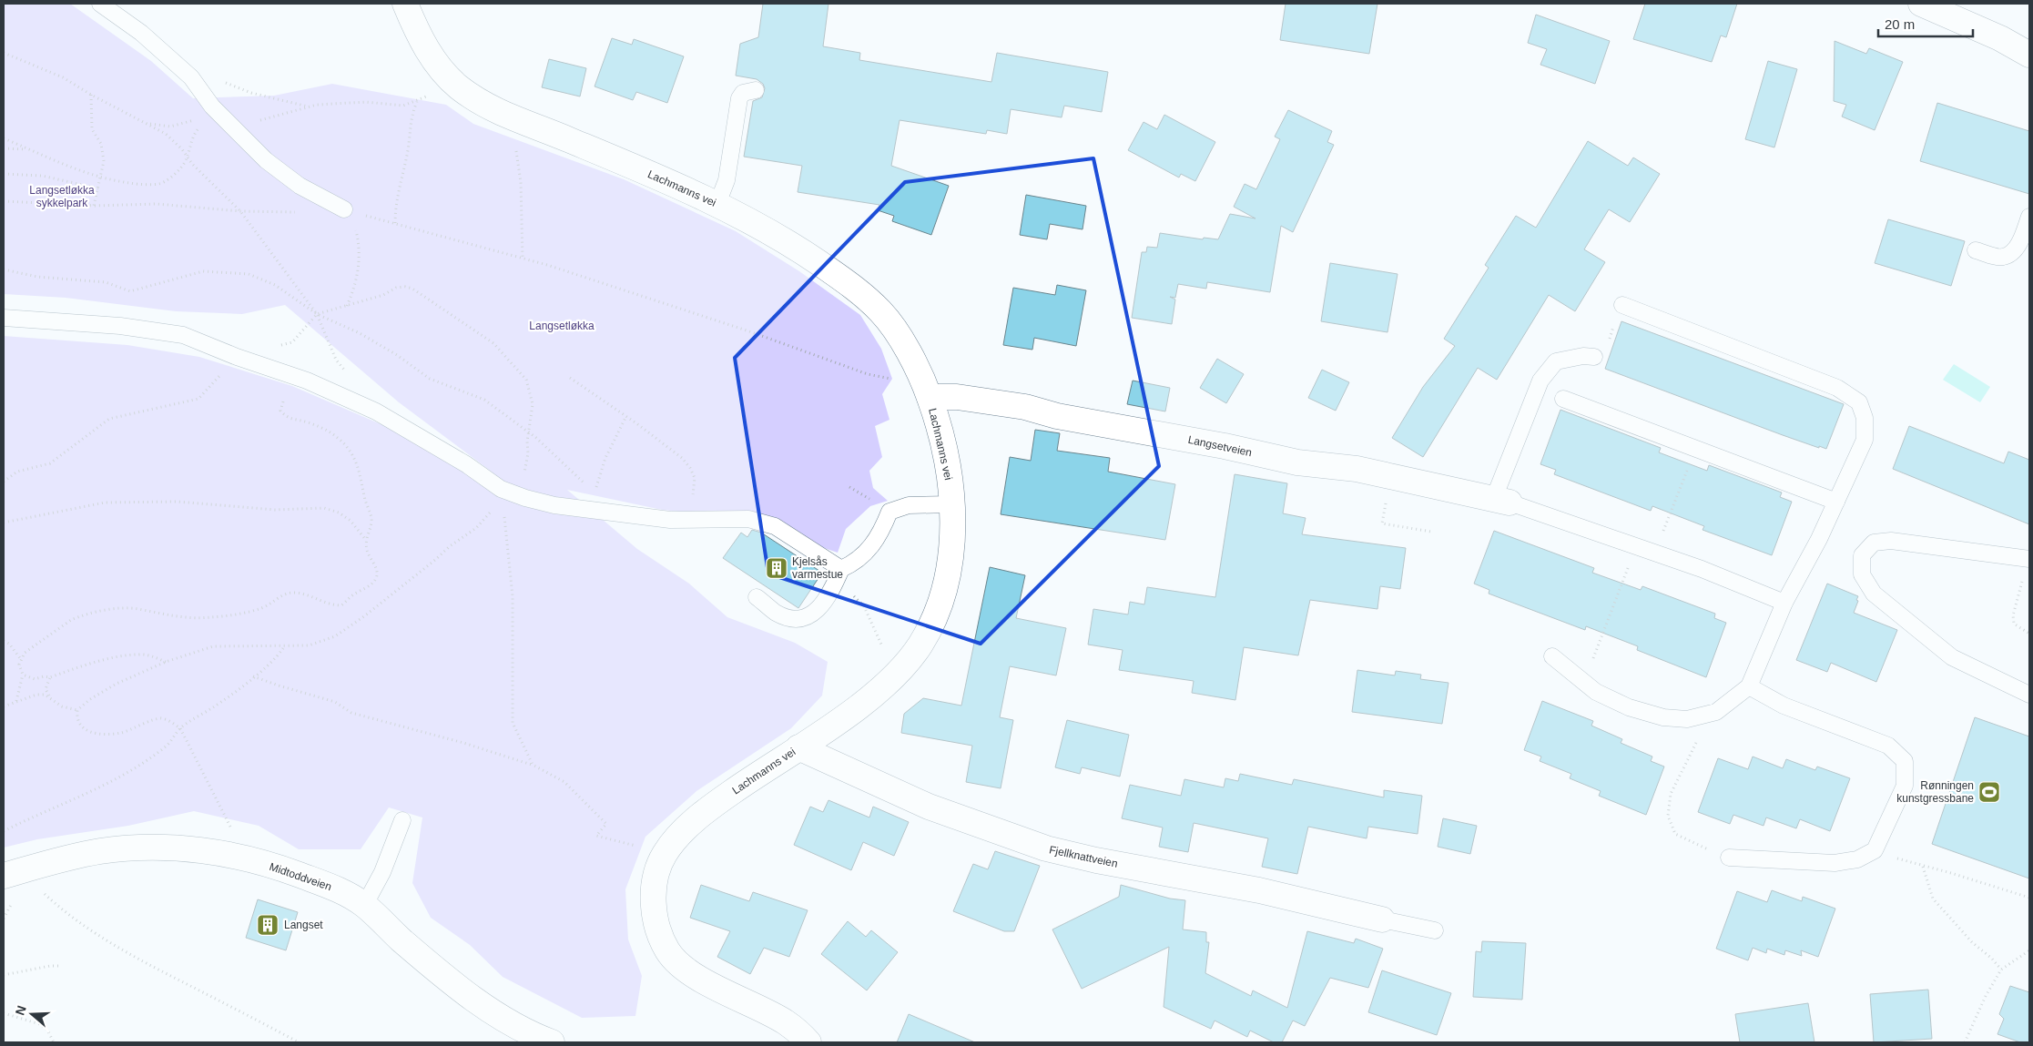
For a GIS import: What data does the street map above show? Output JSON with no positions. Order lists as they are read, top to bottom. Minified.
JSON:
{"streets":{"street":["Lachmanns vei","Langsetveien","Fjellknattveien","Midtoddveien"]},"crossings":[["Lachmanns vei","Langsetveien"],["Lachmanns vei","Fjellknattveien"]],"parks":["Langsetløkka sykkelpark","Langsetløkka"],"places":{"building":["Kjelsås varmestue","Langset"],"sports":["Rønningen kunstgressbane"]},"scale_bar":"20 m","north":"left"}
